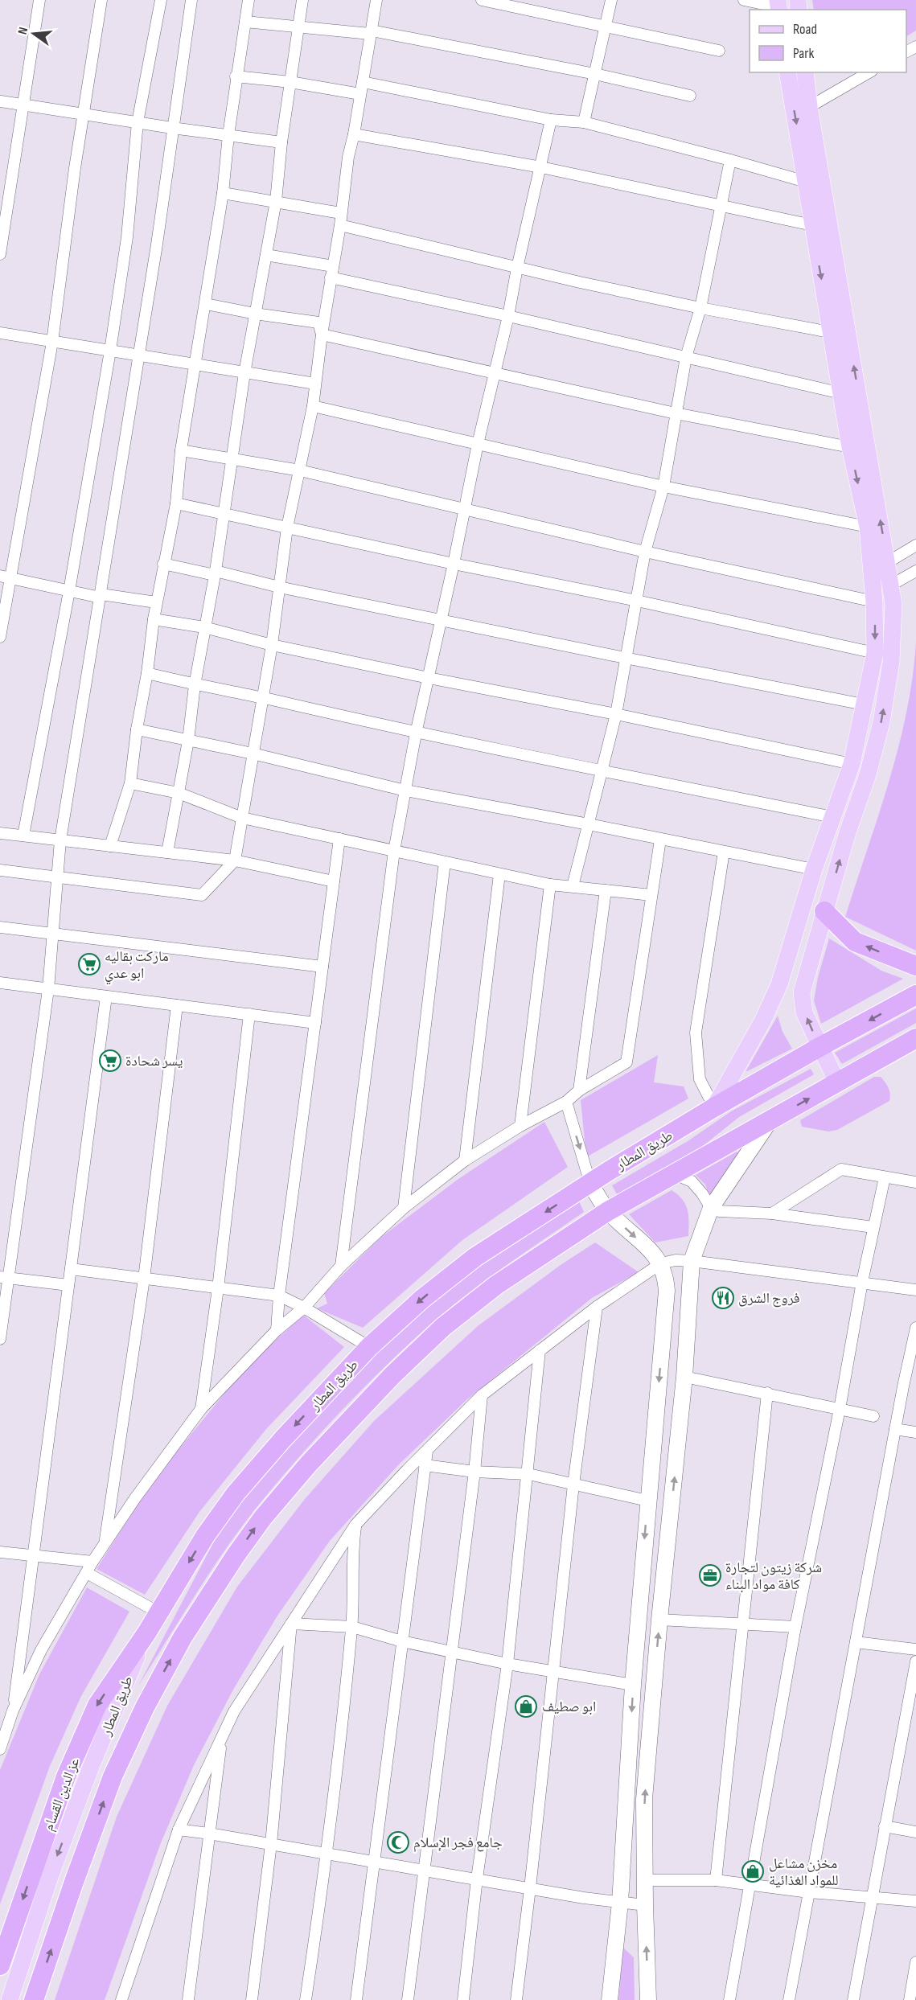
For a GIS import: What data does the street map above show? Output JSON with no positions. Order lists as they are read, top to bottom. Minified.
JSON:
{"streets":{"highway":["طريق المطار","عز الدين القسام"]},"crossings":[["طريق المطار","عز الدين القسام"]],"one_way":["عز الدين القسام"],"places":{"supermarket":["ماركت بقاليه ابو عدي","يسر شحادة"],"restaurant":["فروج الشرق"],"office":["شركة زيتون لتجارة كافة مواد البناء"],"shop":["ابو صطيف","مخزن مشاعل للمواد الغذائية"],"mosque":["جامع فجر الإسلام"]},"legend":["Road","Park"],"north":"left"}
